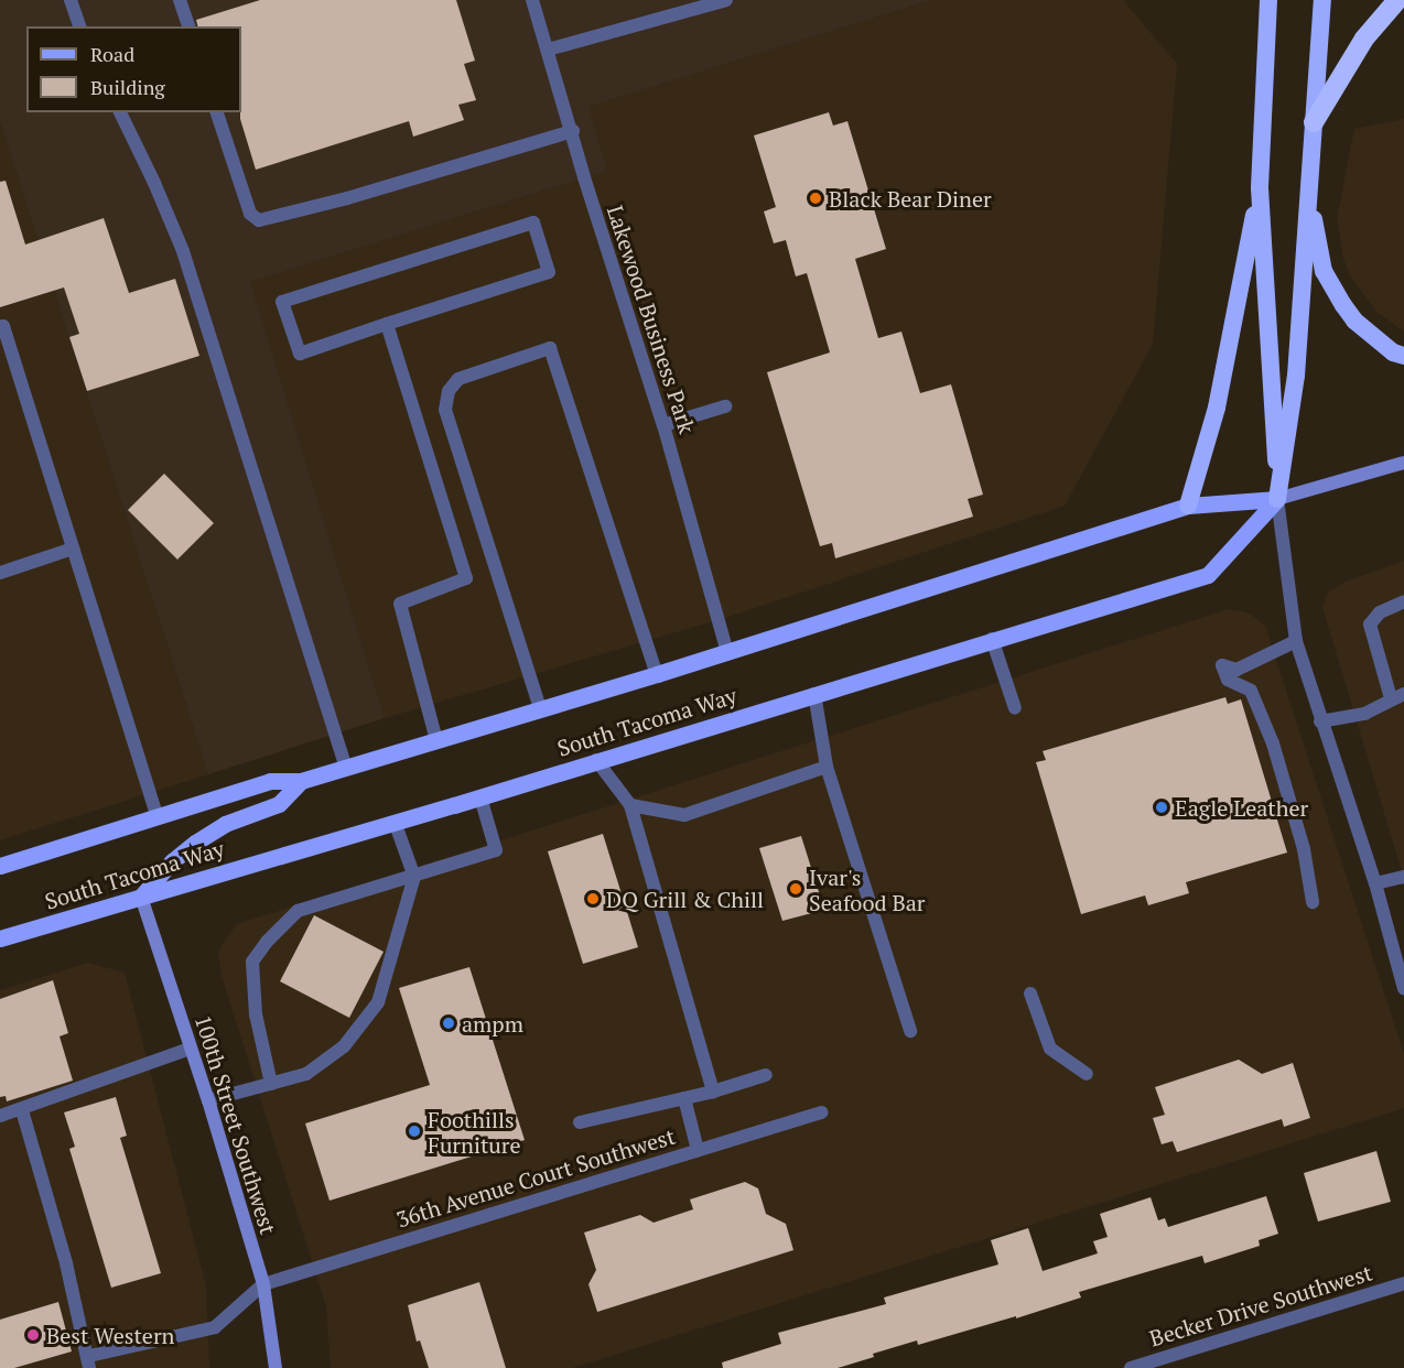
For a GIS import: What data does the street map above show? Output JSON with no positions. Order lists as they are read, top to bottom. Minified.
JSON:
{"streets":{"main road":["South Tacoma Way","100th Street Southwest"],"street":["Lakewood Business Park","36th Avenue Court Southwest","Becker Drive Southwest"]},"crossings":[["Lakewood Business Park","South Tacoma Way"],["South Tacoma Way","100th Street Southwest"],["100th Street Southwest","36th Avenue Court Southwest"]],"places":["Black Bear Diner","Eagle Leather","Ivar's Seafood Bar","DQ Grill & Chill","ampm","Foothills Furniture","Best Western"],"legend":["Road","Building"]}
